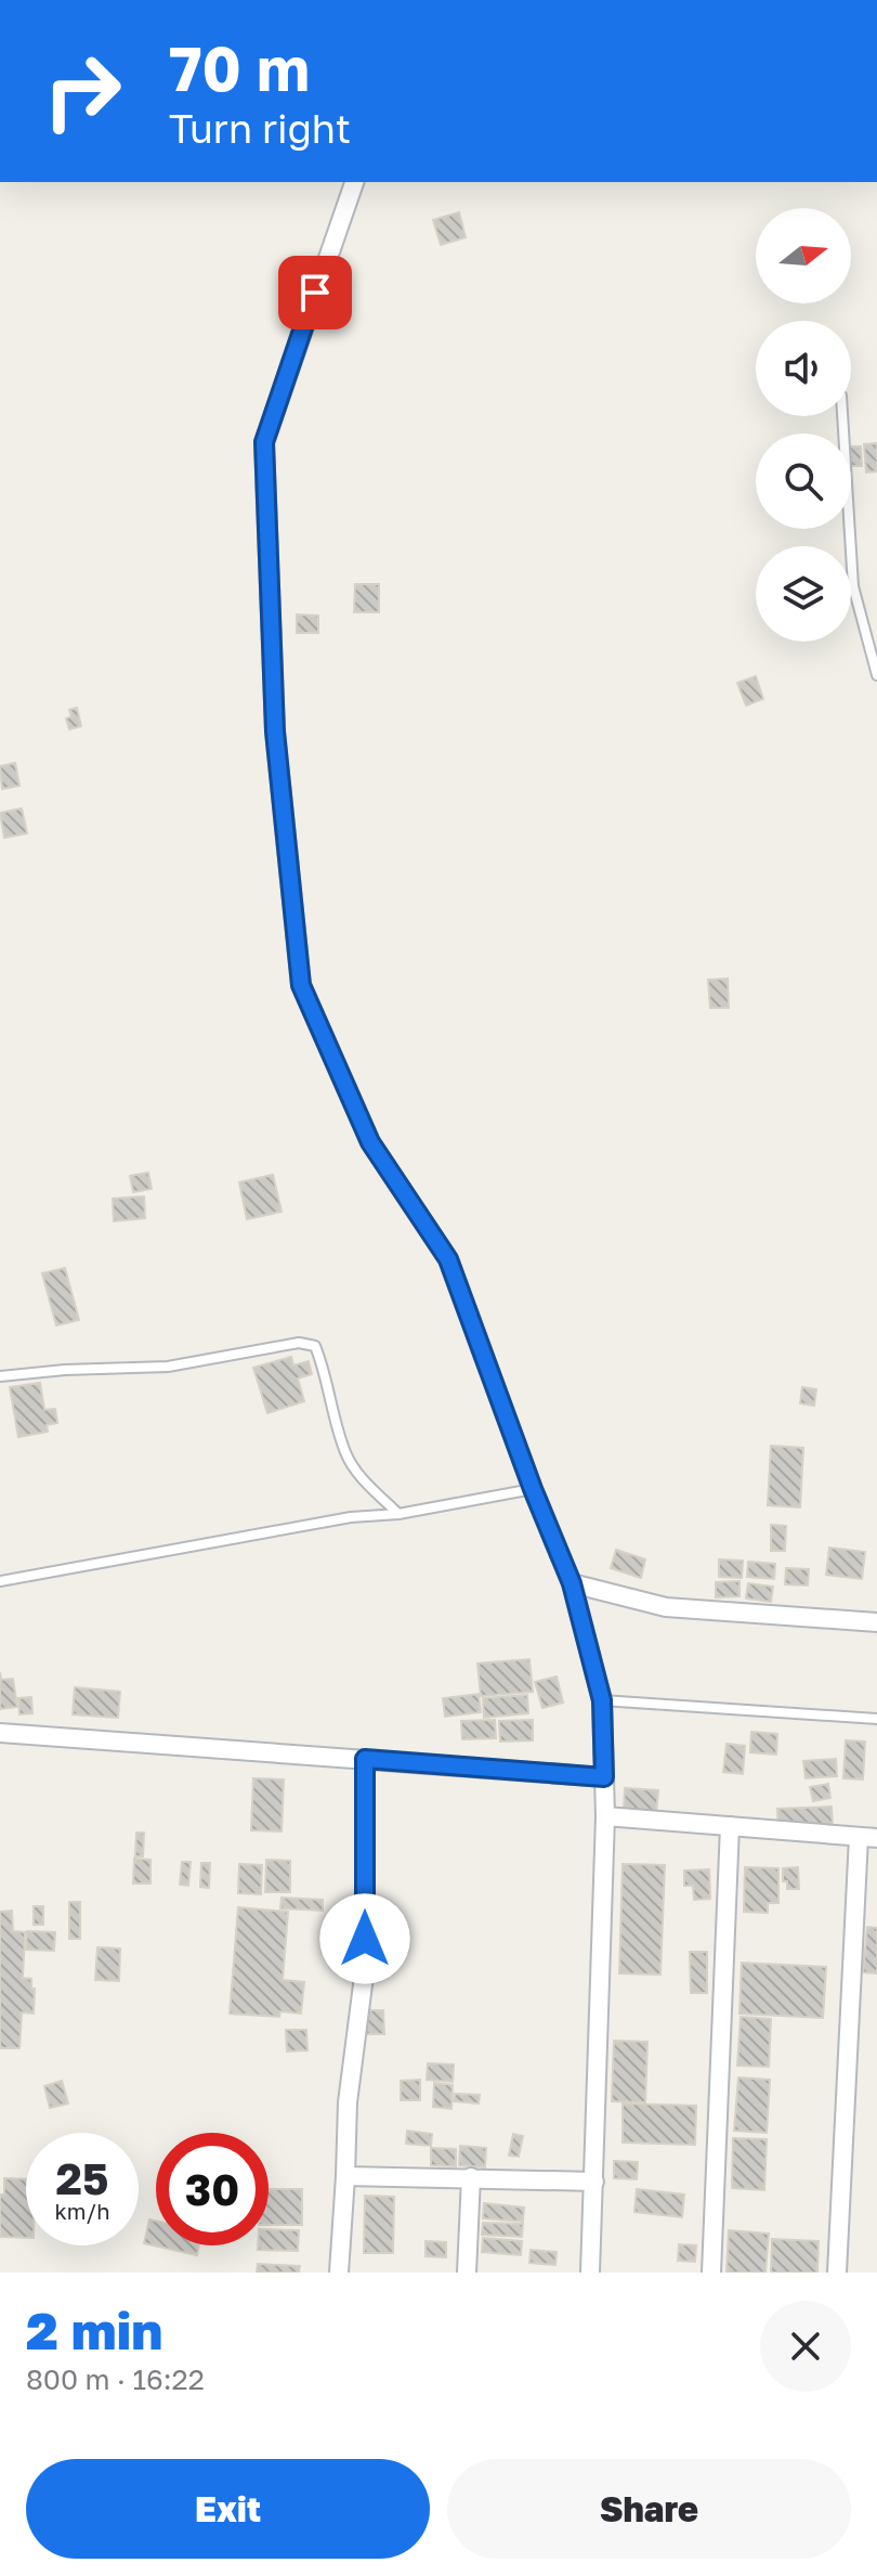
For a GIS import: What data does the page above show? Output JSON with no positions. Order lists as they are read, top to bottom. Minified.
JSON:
{"north":"right","page":{"turn":["70 m","Turn right"],"speed":"25 km/h","limit":"30","heading":["2 min","800 m · 16:22"],"buttons":["Exit","Share"]}}
